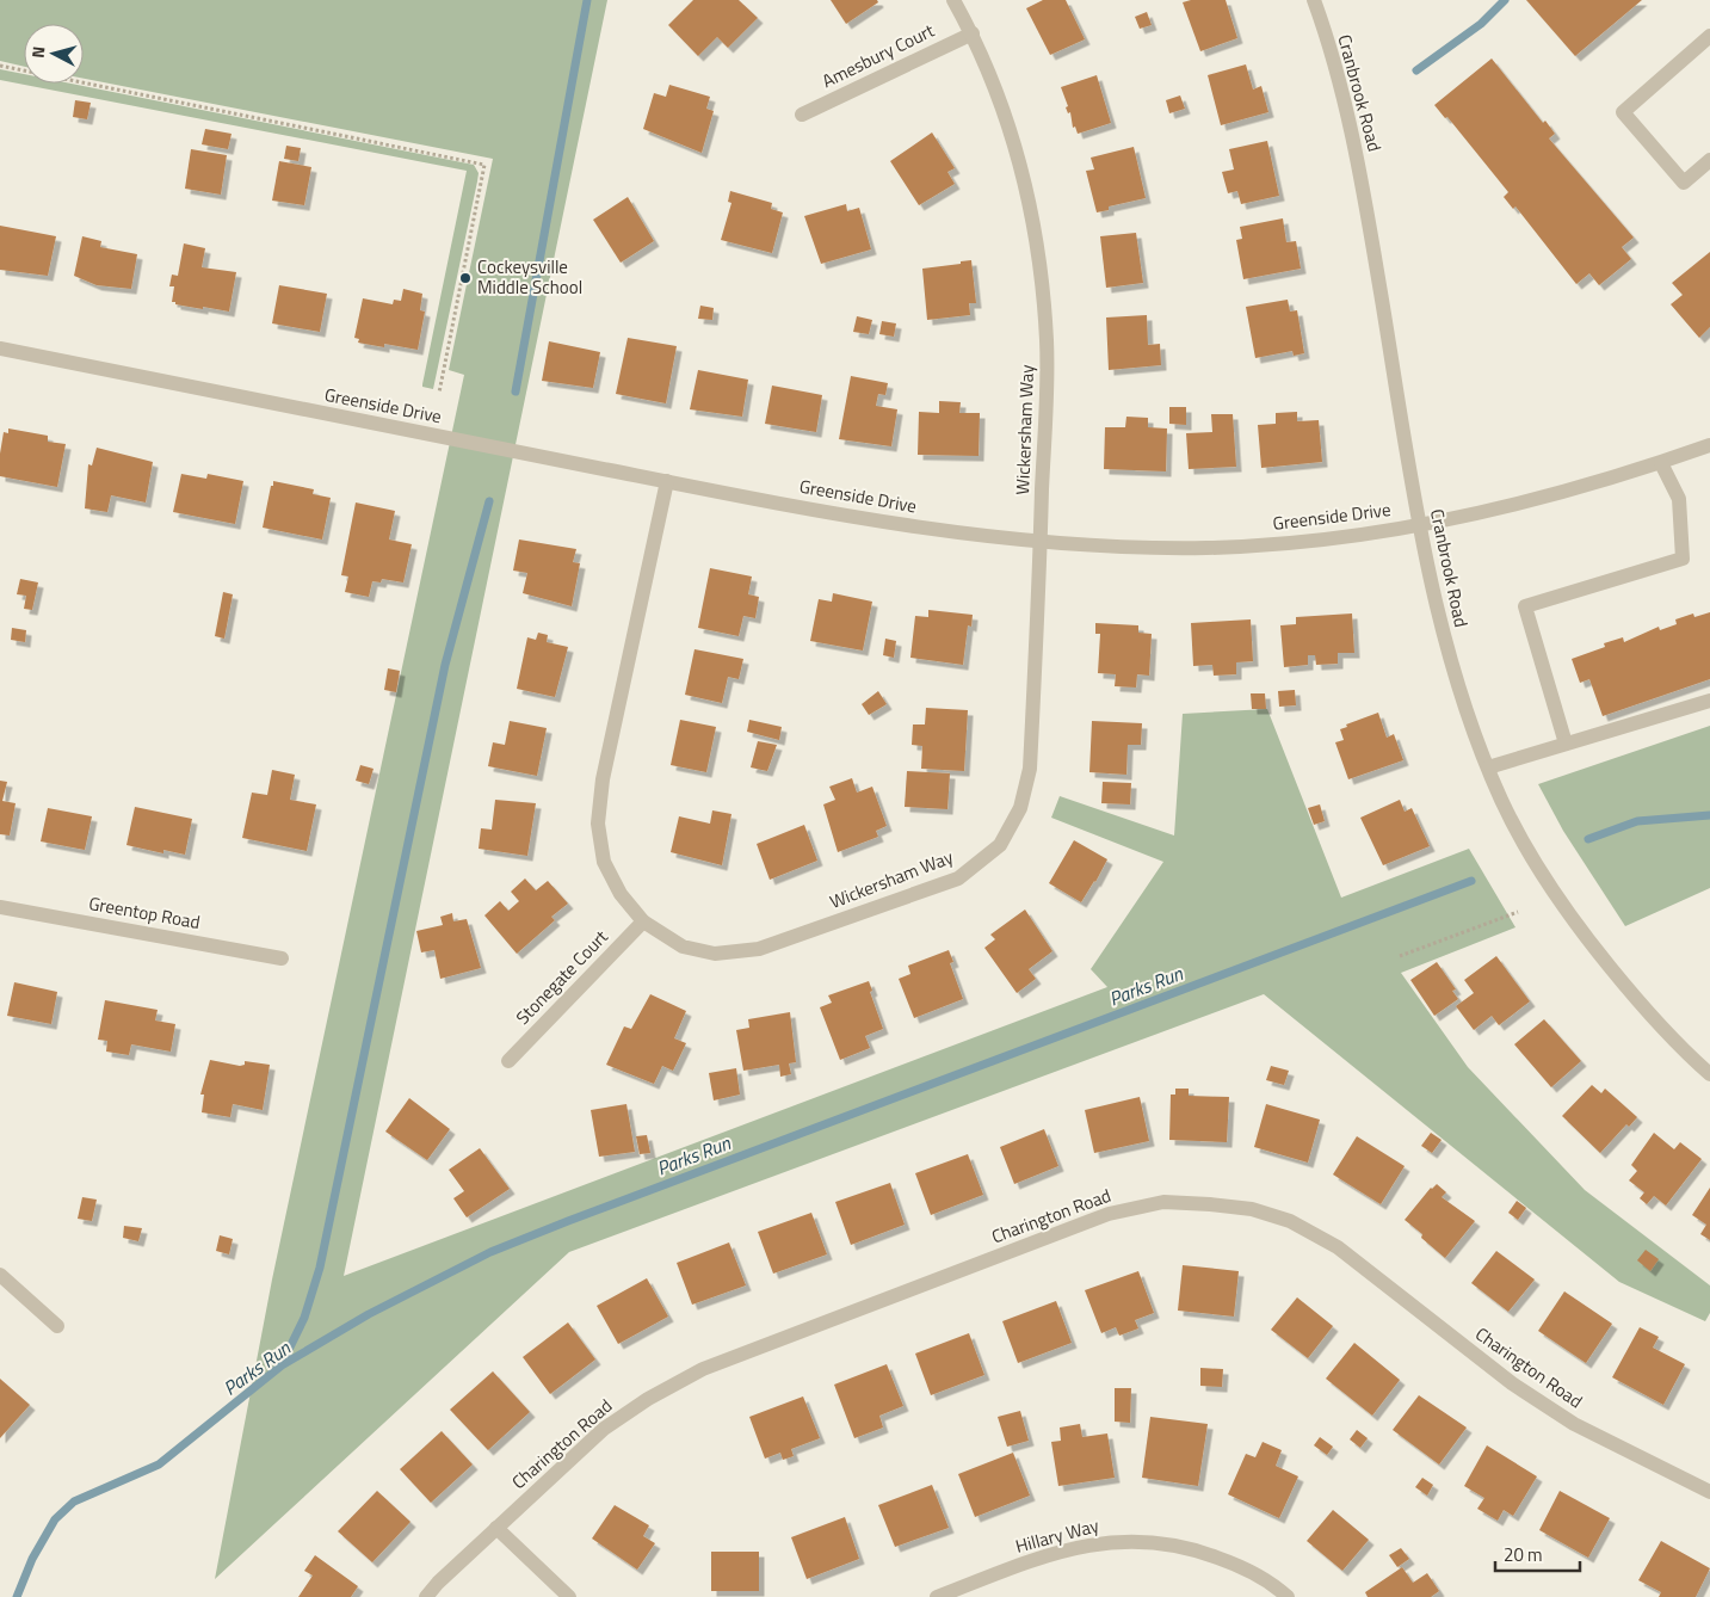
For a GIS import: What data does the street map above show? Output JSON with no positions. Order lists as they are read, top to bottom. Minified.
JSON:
{"streets":{"street":["Amesbury Court","Cranbrook Road","Greenside Drive","Wickersham Way","Greentop Road","Stonegate Court","Charington Road","Hillary Way"]},"crossings":[["Amesbury Court","Wickersham Way"],["Cranbrook Road","Greenside Drive"],["Greenside Drive","Wickersham Way"],["Wickersham Way","Stonegate Court"]],"water":["Parks Run"],"places":["Cockeysville Middle School"],"scale_bar":"20 m","north":"left"}
